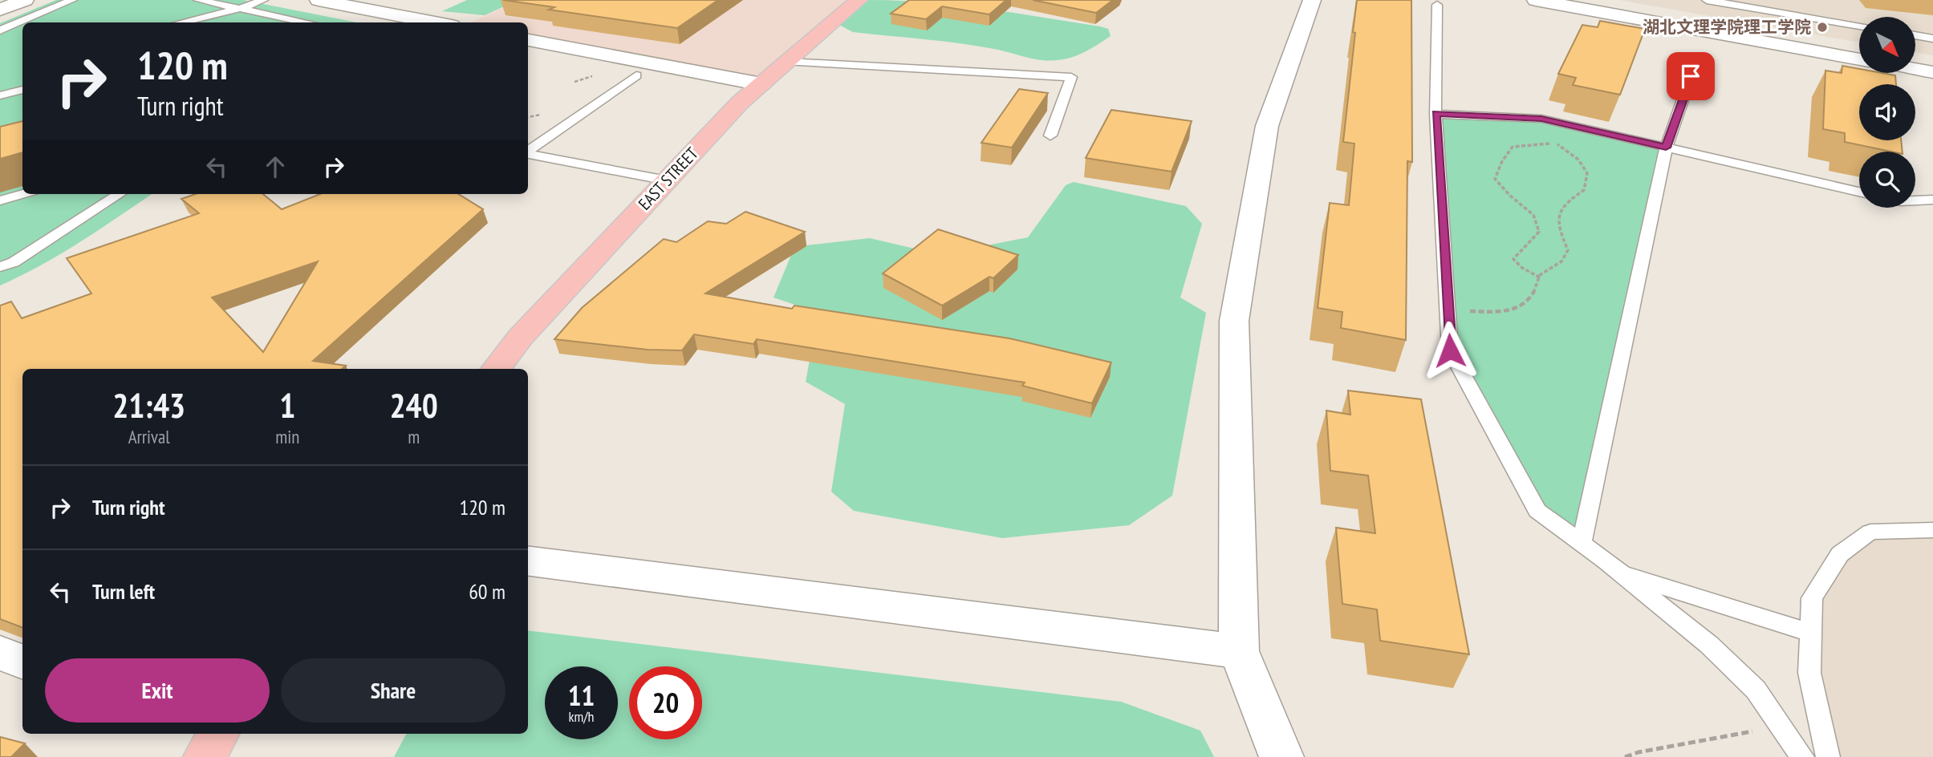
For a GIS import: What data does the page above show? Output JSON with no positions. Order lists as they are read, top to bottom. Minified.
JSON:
{"streets":{"main road":["EAST STREET"]},"places":["湖北文理学院理工学院"],"north":"bottom right","page":{"turn":["120 m","Turn right"],"eta":["21:43","Arrival","1","min","240","m"],"list":[{"name":"Turn right","value":"120 m"},{"name":"Turn left","value":"60 m"}],"buttons":["Exit","Share"],"speed":"11 km/h","limit":"20"}}
